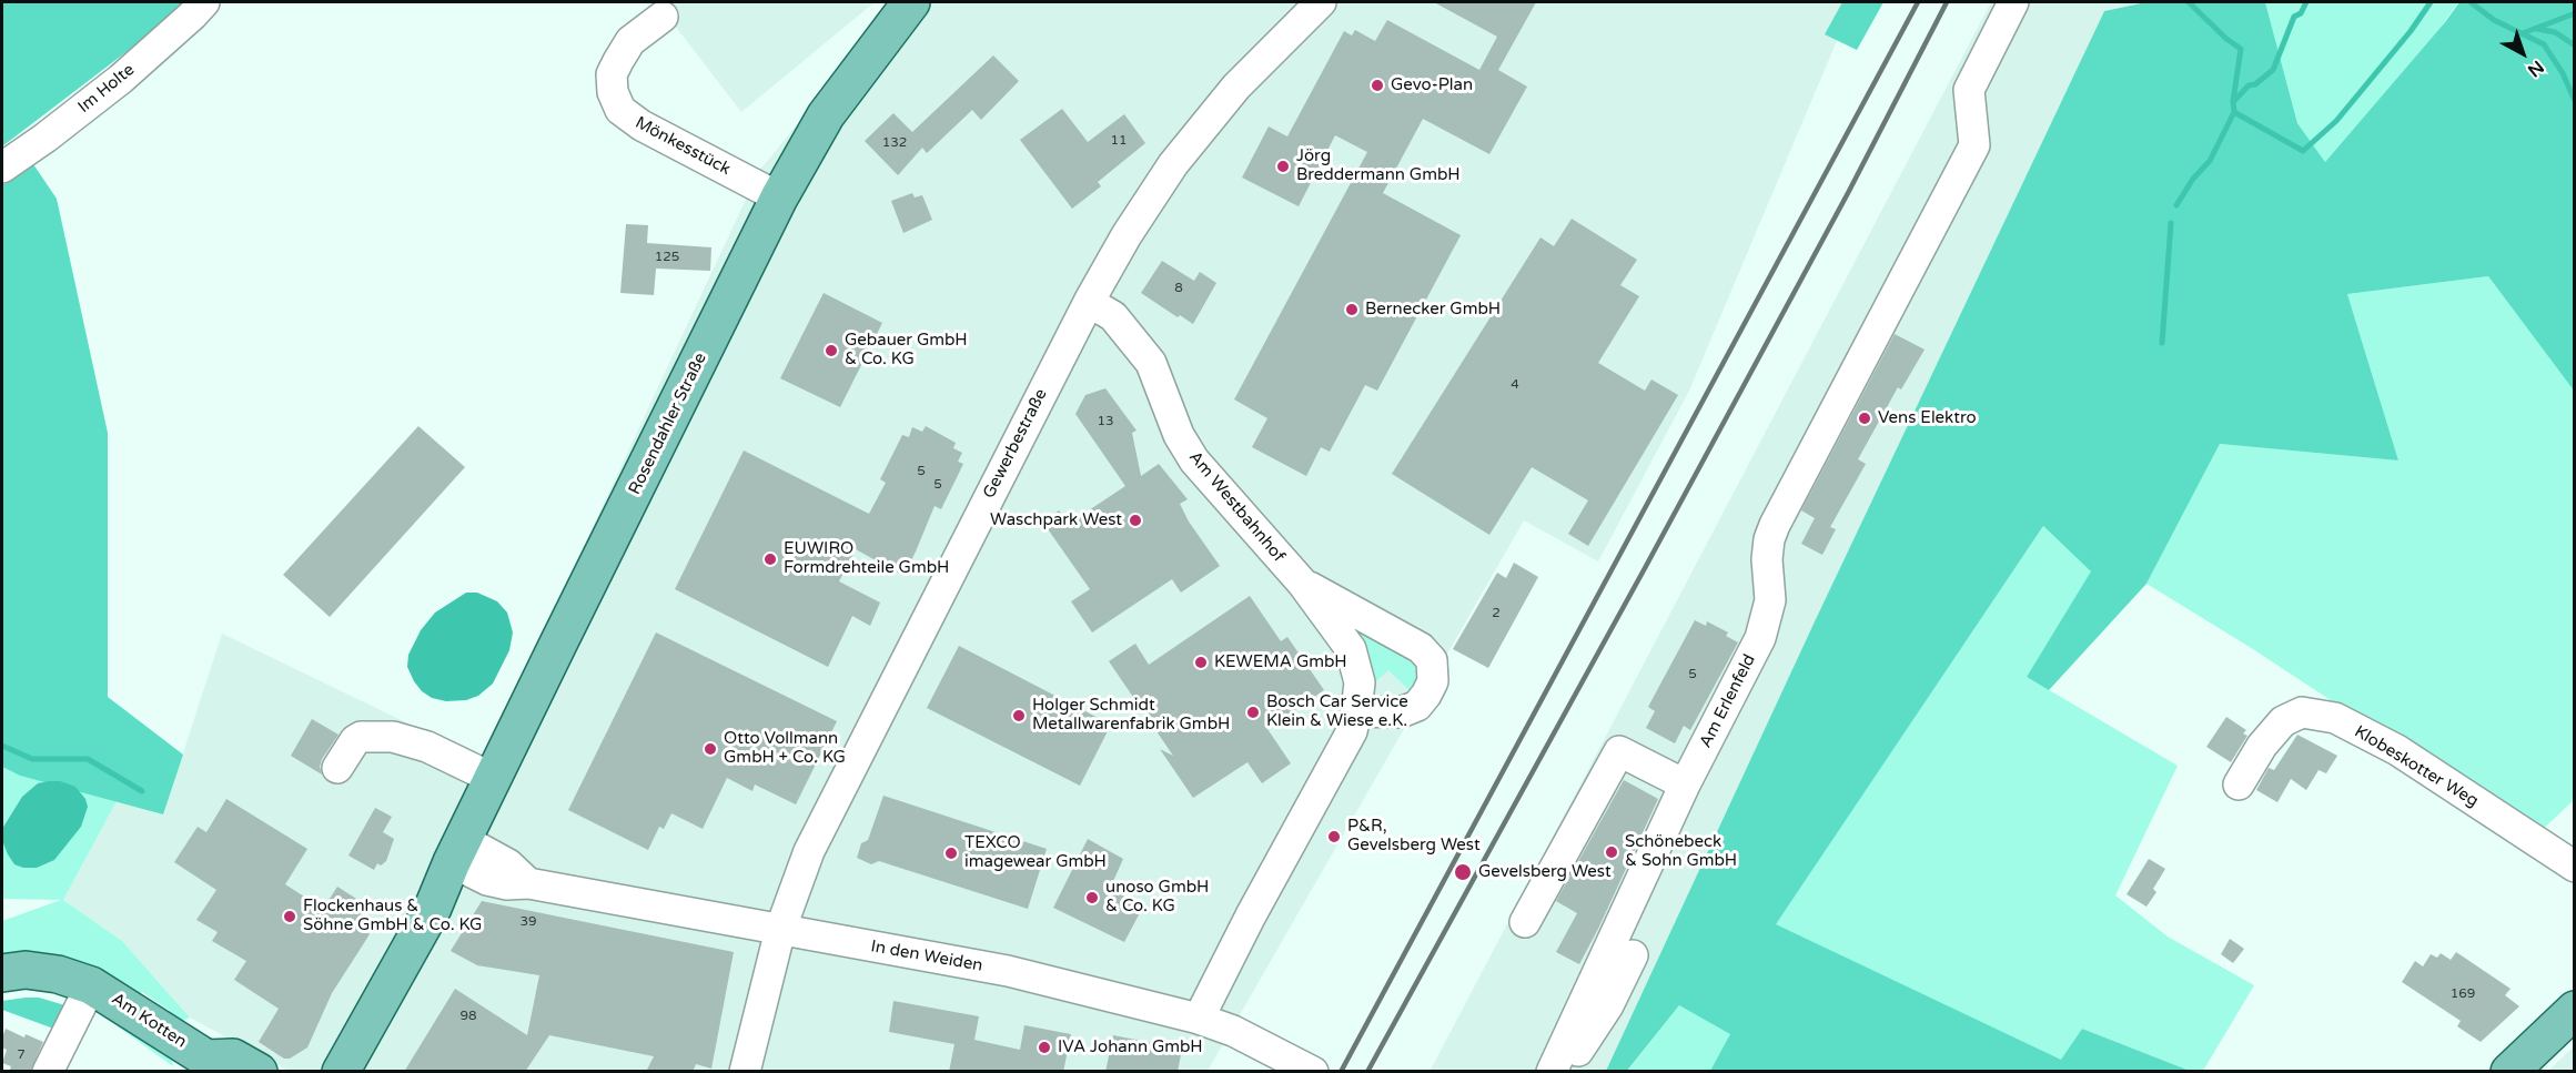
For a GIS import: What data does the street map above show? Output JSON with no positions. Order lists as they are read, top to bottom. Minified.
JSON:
{"streets":{"main road":["Rosendahler Straße","Am Kotten"],"street":["Im Holte","Mönkesstück","Gewerbestraße","Am Westbahnhof","Am Erlenfeld","Klobeskotter Weg","In den Weiden"]},"crossings":[["Mönkesstück","Rosendahler Straße"],["Rosendahler Straße","In den Weiden"],["Gewerbestraße","Am Westbahnhof"],["Gewerbestraße","In den Weiden"],["Am Westbahnhof","In den Weiden"]],"places":["Gevo-Plan","Jörg Breddermann GmbH","Bernecker GmbH","Gebauer GmbH & Co. KG","Vens Elektro","Waschpark West","EUWIRO Formdrehteile GmbH","KEWEMA GmbH","Bosch Car Service Klein & Wiese e.K.","Holger Schmidt Metallwarenfabrik GmbH","Otto Vollmann GmbH + Co. KG","P&R, Gevelsberg West","Schönebeck & Sohn GmbH","TEXCO imagewear GmbH","Gevelsberg West","unoso GmbH & Co. KG","Flockenhaus & Söhne GmbH & Co. KG","IVA Johann GmbH"],"house_numbers":["11","132","125","8","4","13","5","5","2","5","39","169","98","7"],"north":"bottom right"}
